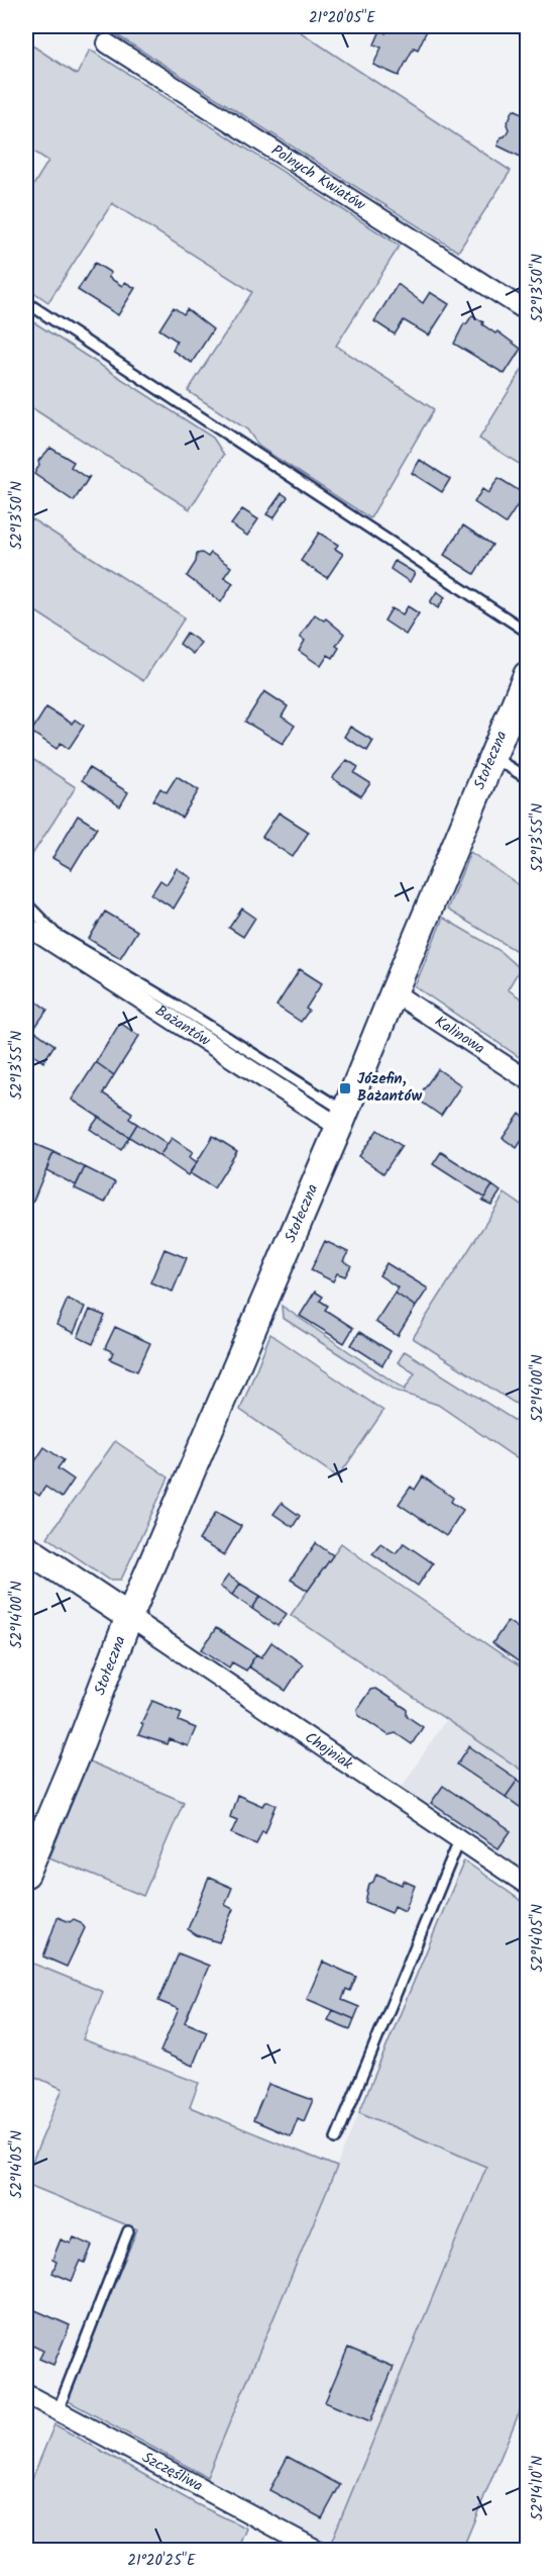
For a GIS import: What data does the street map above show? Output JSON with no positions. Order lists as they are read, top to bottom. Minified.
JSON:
{"streets":{"street":["Polnych Kwiatów","Stołeczna","Bażantów","Kalinowa","Chojniak","Szczęśliwa"]},"crossings":[["Stołeczna","Bażantów"],["Stołeczna","Kalinowa"],["Stołeczna","Chojniak"]],"places":{"transit":["Józefin, Bażantów"]},"coordinates":["21°20'05\"E","52°13'50\"N","52°13'55\"N","52°14'00\"N","52°14'05\"N","52°14'10\"N","21°20'25\"E"]}
